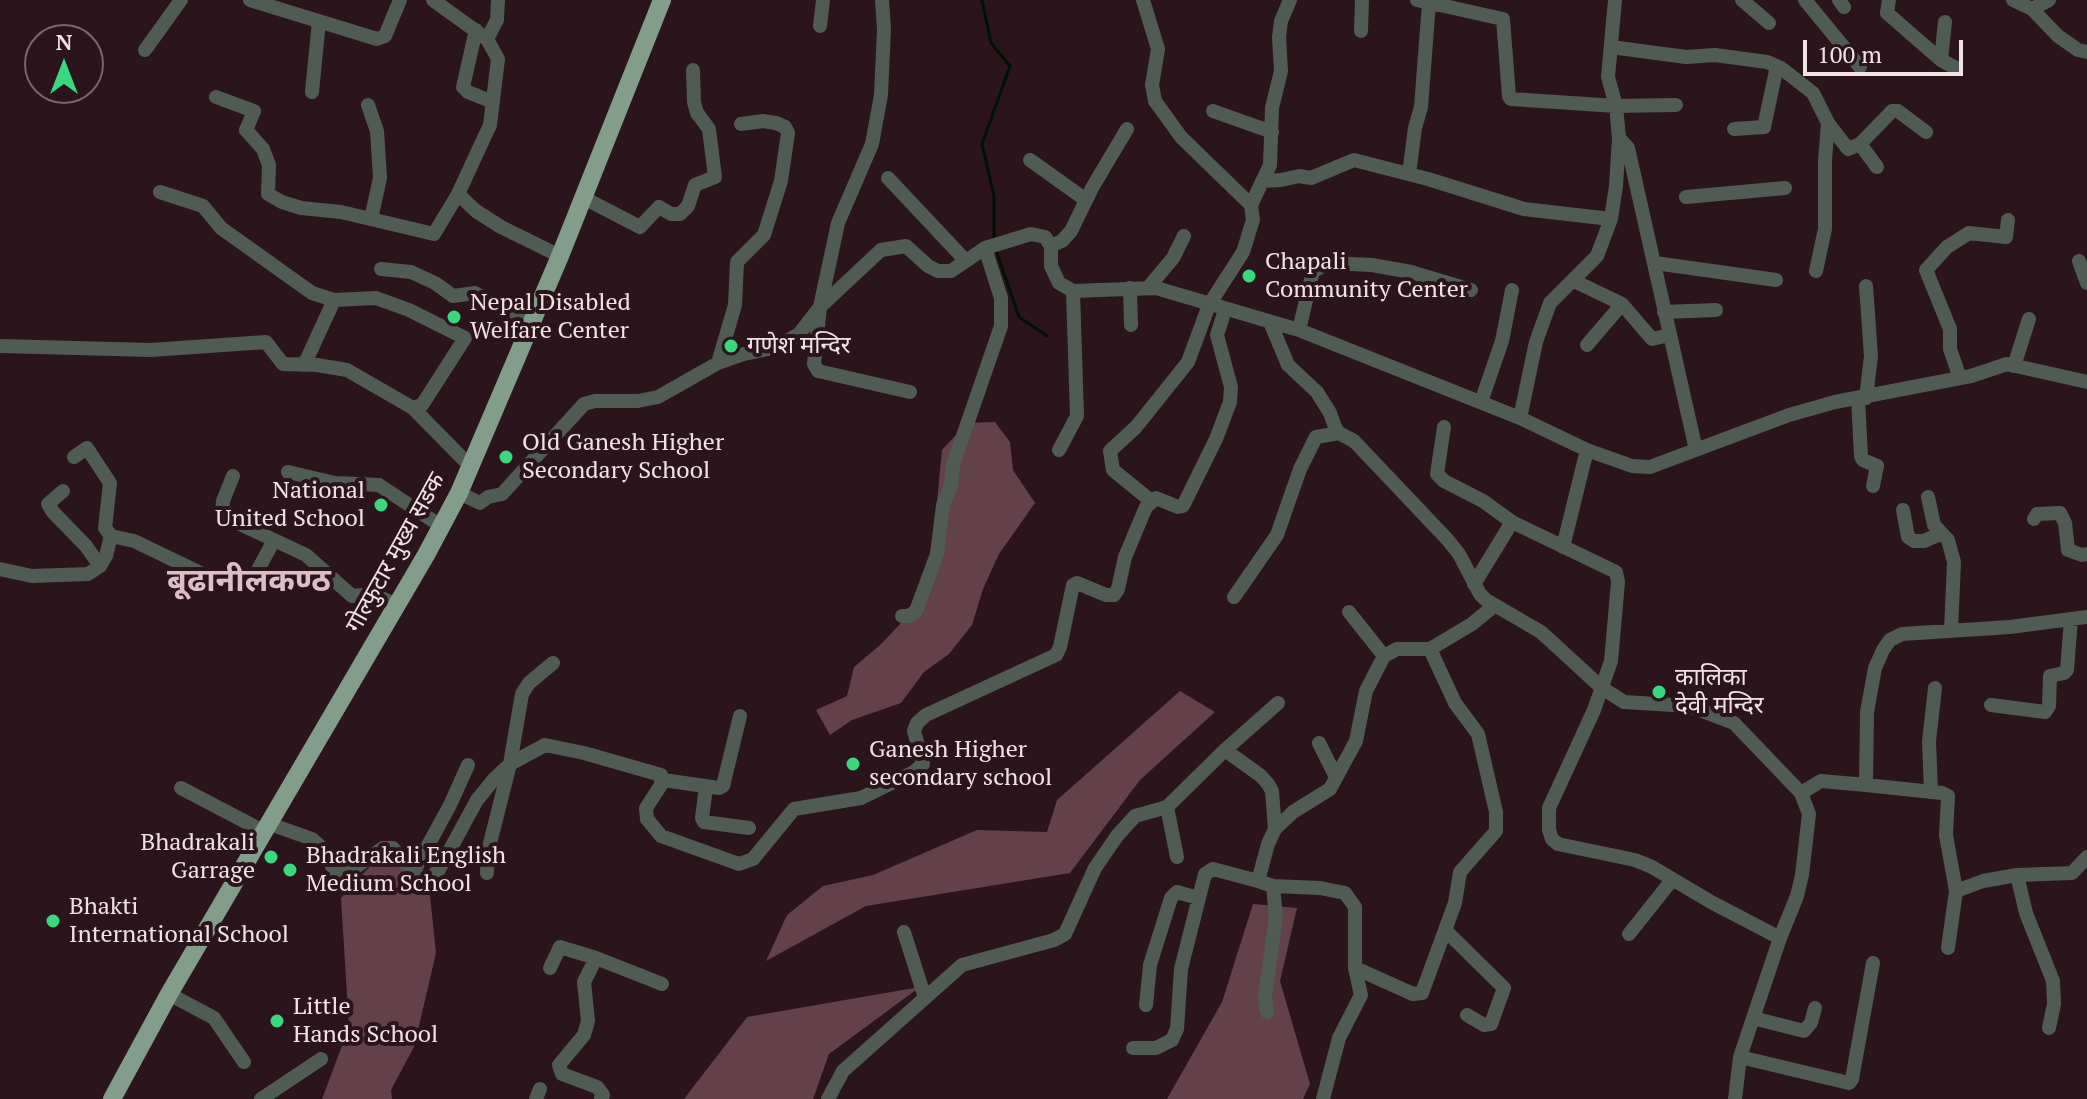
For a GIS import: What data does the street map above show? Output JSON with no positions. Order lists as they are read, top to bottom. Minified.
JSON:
{"streets":{"main road":["गोल्फुटार मुख्य सडक"]},"districts":["बूढानीलकण्ठ"],"places":["Chapali Community Center","Nepal Disabled Welfare Center","गणेश मन्दिर","Old Ganesh Higher Secondary School","National United School","कालिका देवी मन्दिर","Ganesh Higher secondary school","Bhadrakali Garrage","Bhadrakali English Medium School","Bhakti International School","Little Hands School"],"scale_bar":"100 m","north":"top"}
